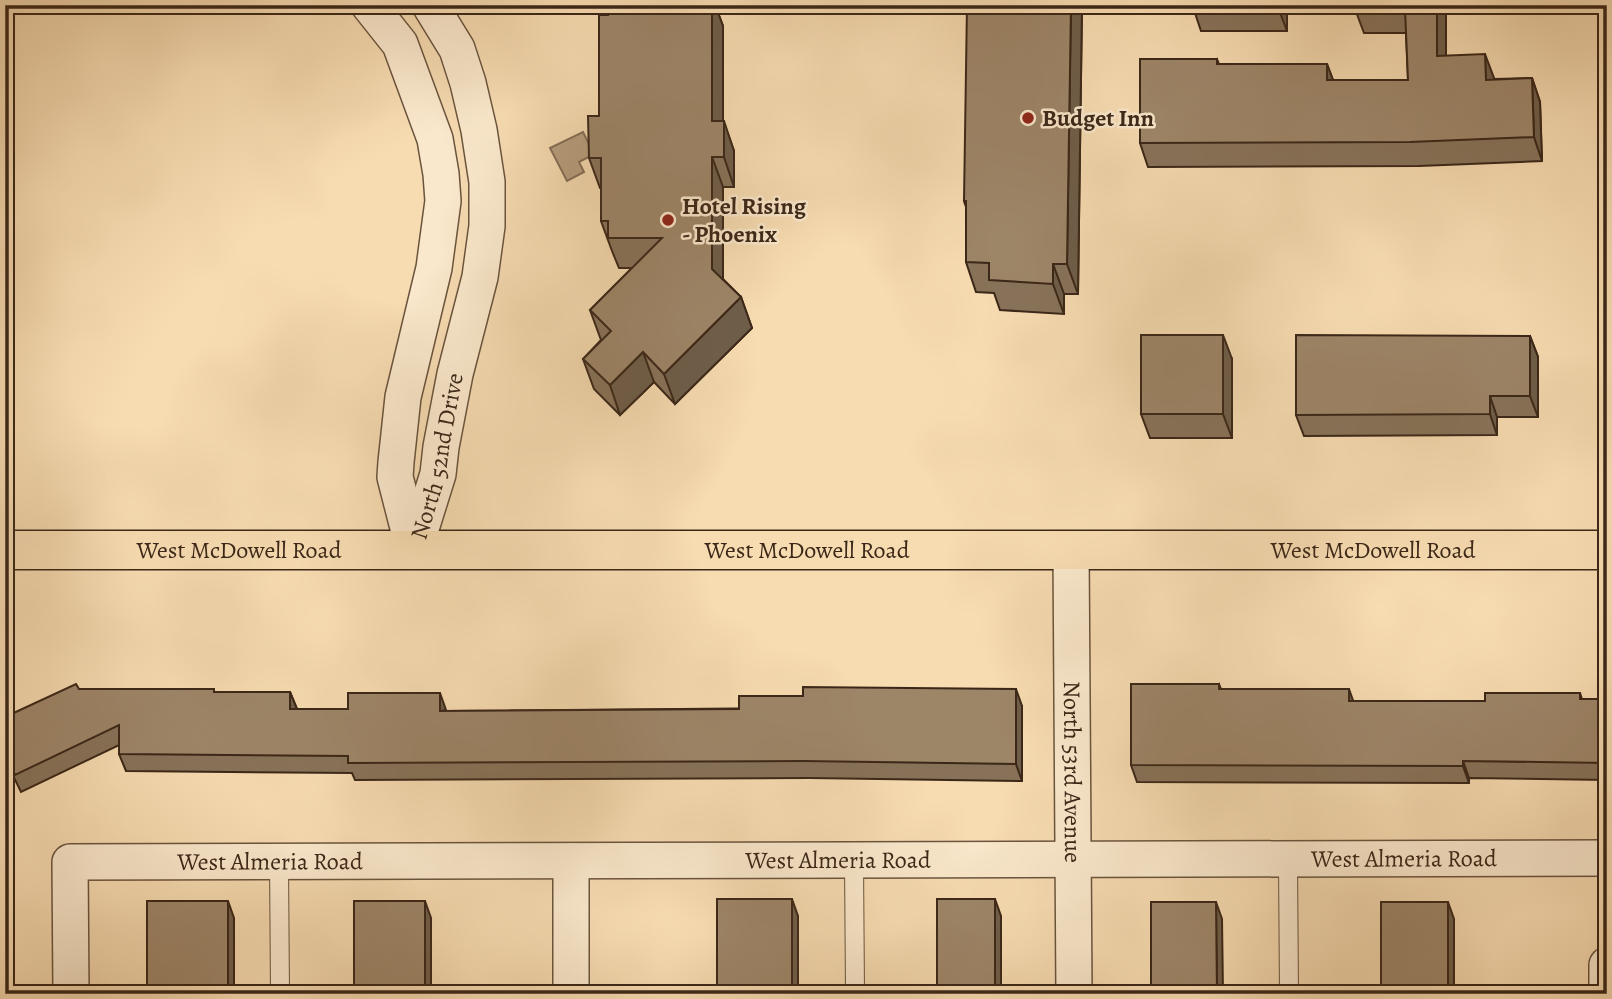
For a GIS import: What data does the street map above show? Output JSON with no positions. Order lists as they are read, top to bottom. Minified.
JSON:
{"streets":{"main road":["West McDowell Road"],"street":["North 52nd Drive","North 53rd Avenue","West Almeria Road"]},"crossings":[["North 52nd Drive","West McDowell Road"],["West McDowell Road","North 53rd Avenue"],["North 53rd Avenue","West Almeria Road"]],"places":["Budget Inn","Hotel Rising - Phoenix"]}
